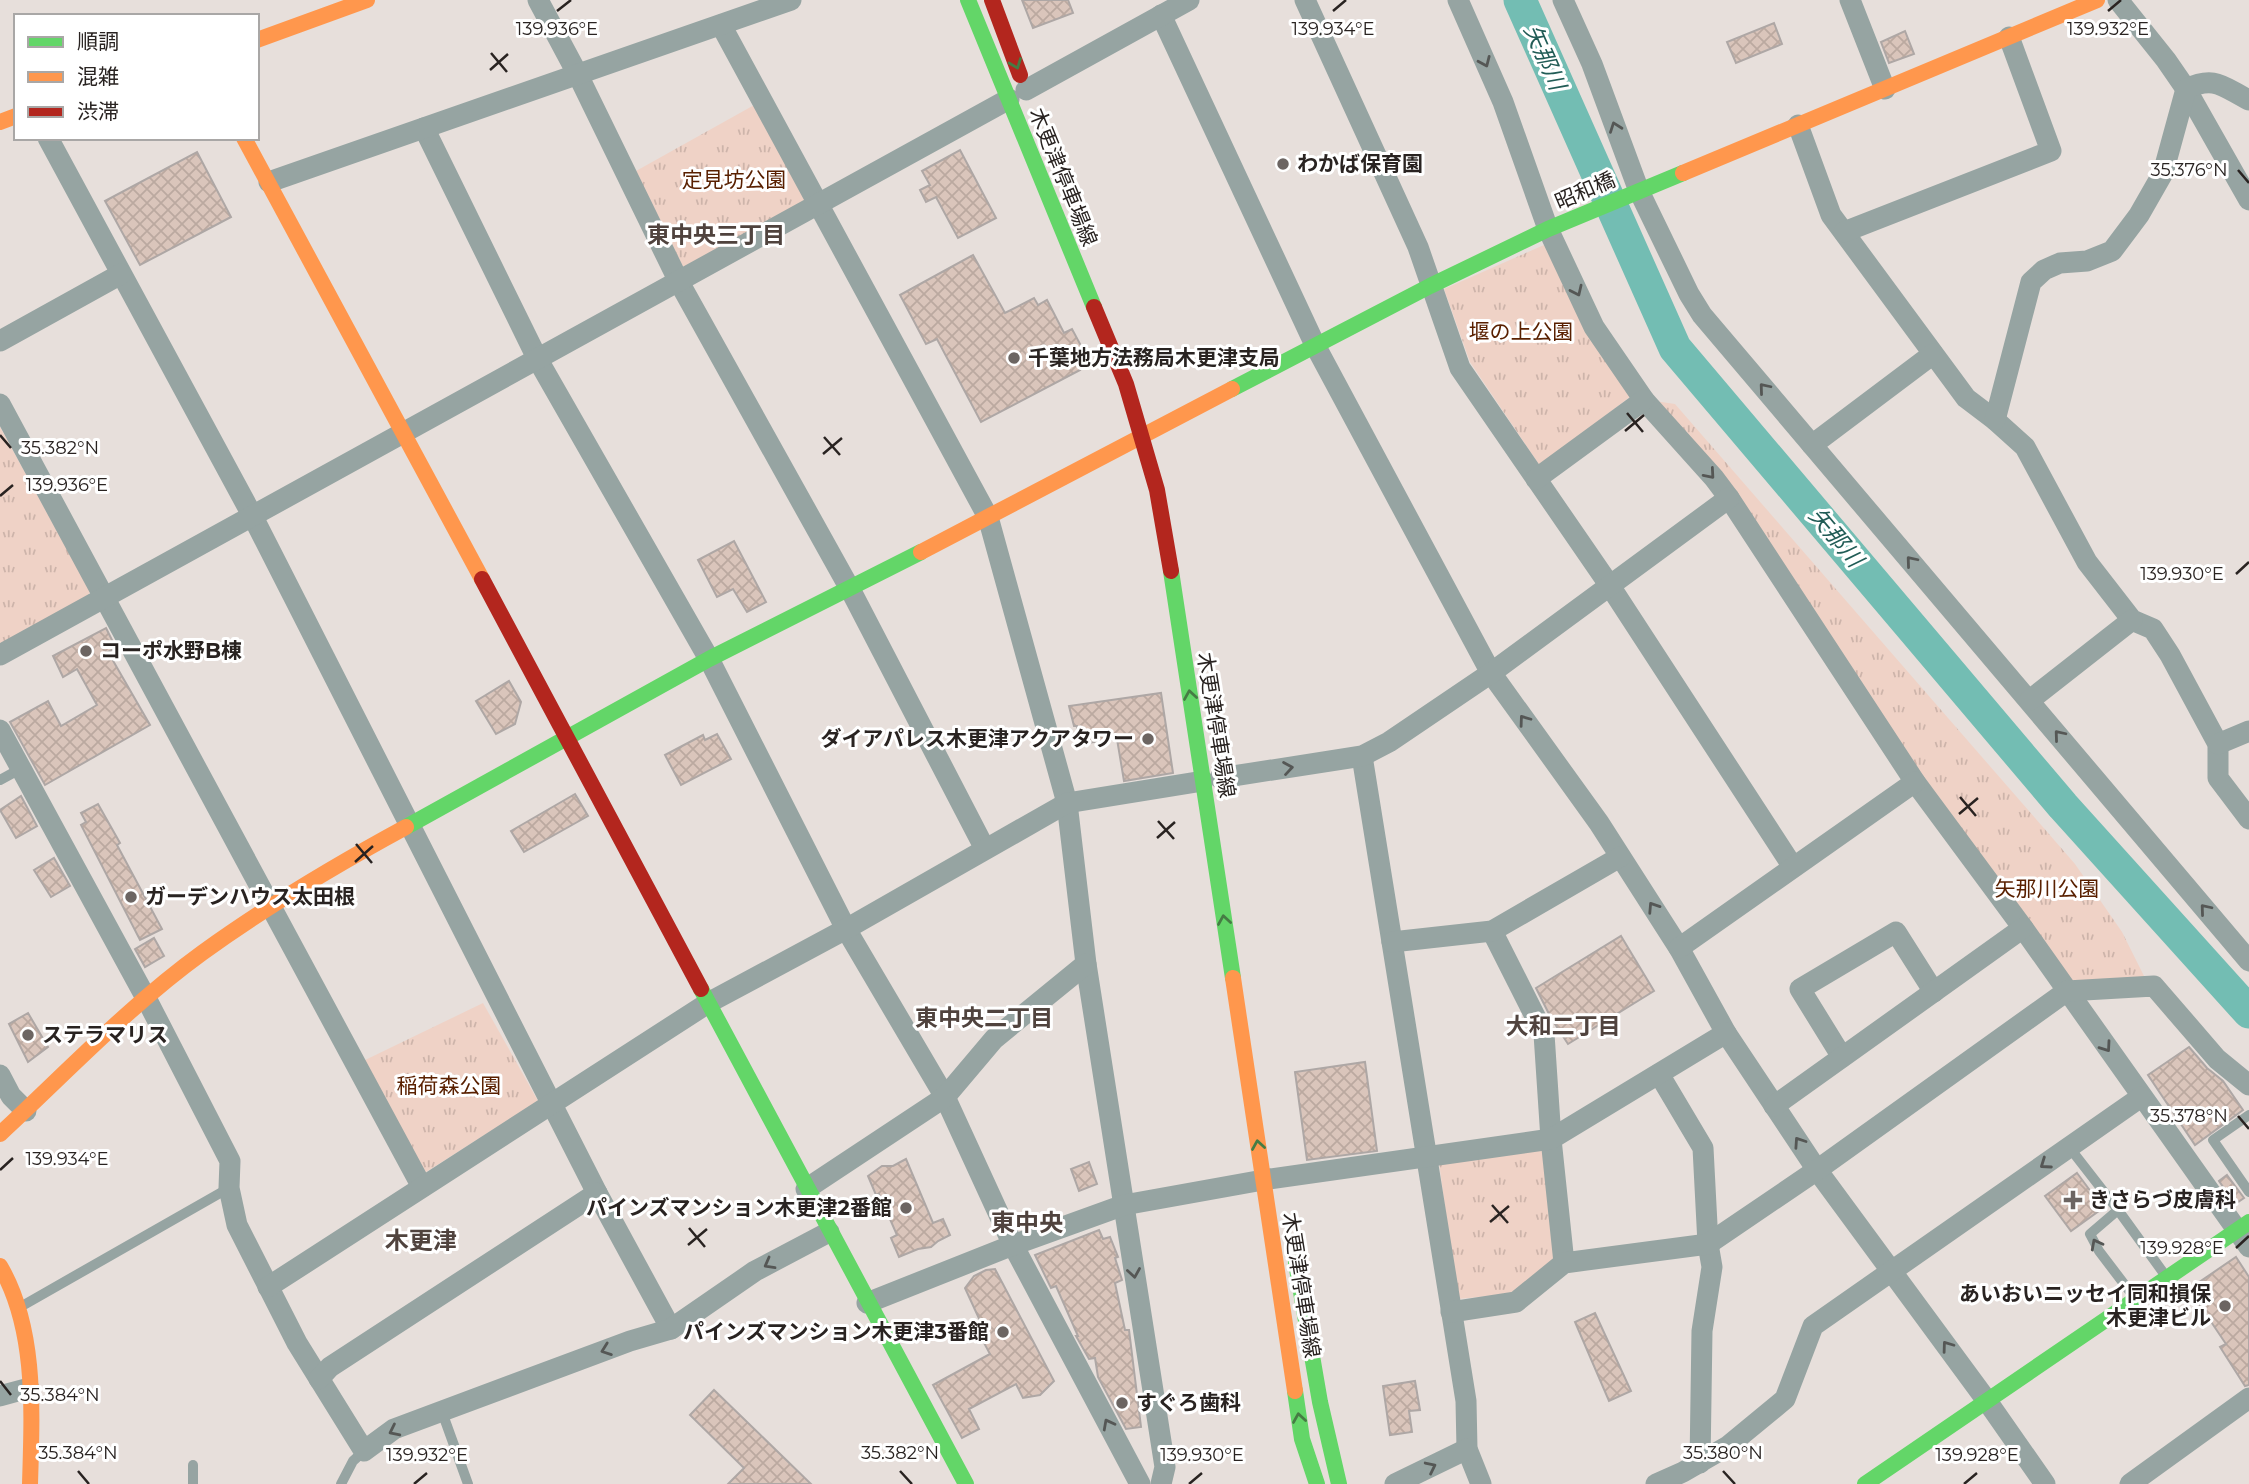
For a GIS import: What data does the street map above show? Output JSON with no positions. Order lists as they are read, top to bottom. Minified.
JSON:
{"streets":{"street":["木更津停車場線","昭和橋"]},"crossings":[["木更津停車場線","昭和橋"]],"districts":["東中央三丁目","東中央二丁目","大和二丁目","東中央","木更津"],"water":["矢那川"],"parks":["定見坊公園","堰の上公園","矢那川公園","稲荷森公園"],"places":{"other":["わかば保育園","千葉地方法務局木更津支局","コーポ水野B棟","ダイアパレス木更津アクアタワー","ガーデンハウス太田根","ステラマリス","パインズマンション木更津2番館","あいおいニッセイ同和損保 木更津ビル","パインズマンション木更津3番館","すぐろ歯科"],"health":["きさらづ皮膚科"]},"legend":["順調","混雑","渋滞"],"coordinates":["139.936°E","139.934°E","139.932°E","35.376°N","35.382°N","139.930°E","35.378°N","139.928°E","35.384°N","35.380°N"]}
